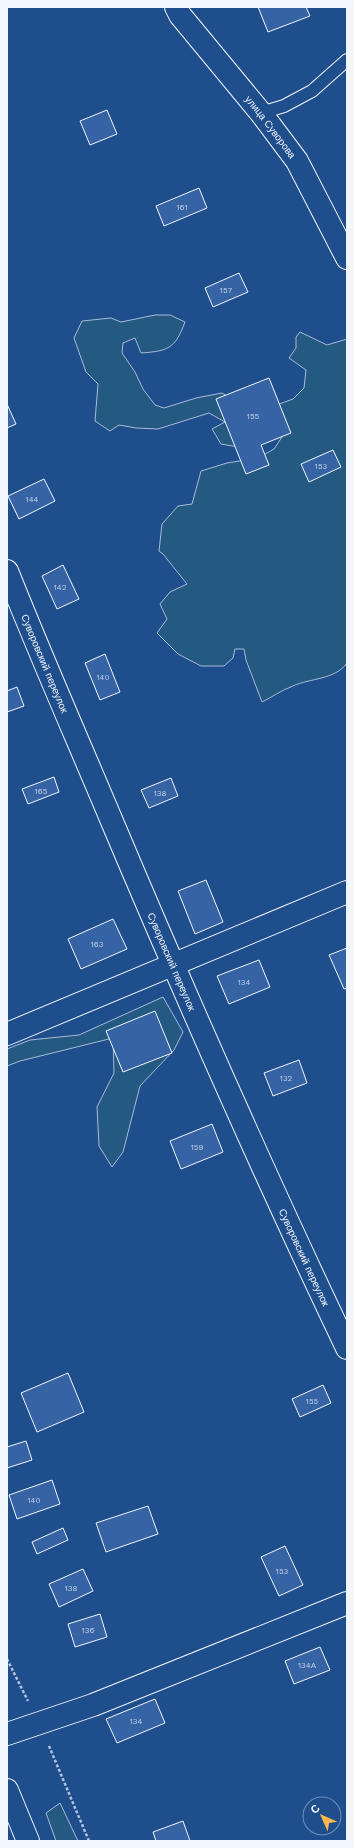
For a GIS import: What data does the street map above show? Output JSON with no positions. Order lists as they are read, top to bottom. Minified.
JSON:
{"streets":{"street":["улица Суворова","Суворовский переулок"]},"house_numbers":["161","157","155","153","144","142","140","165","138","163","134","132","159","155","140","153","138","136","134А","134"],"north":"top left"}
